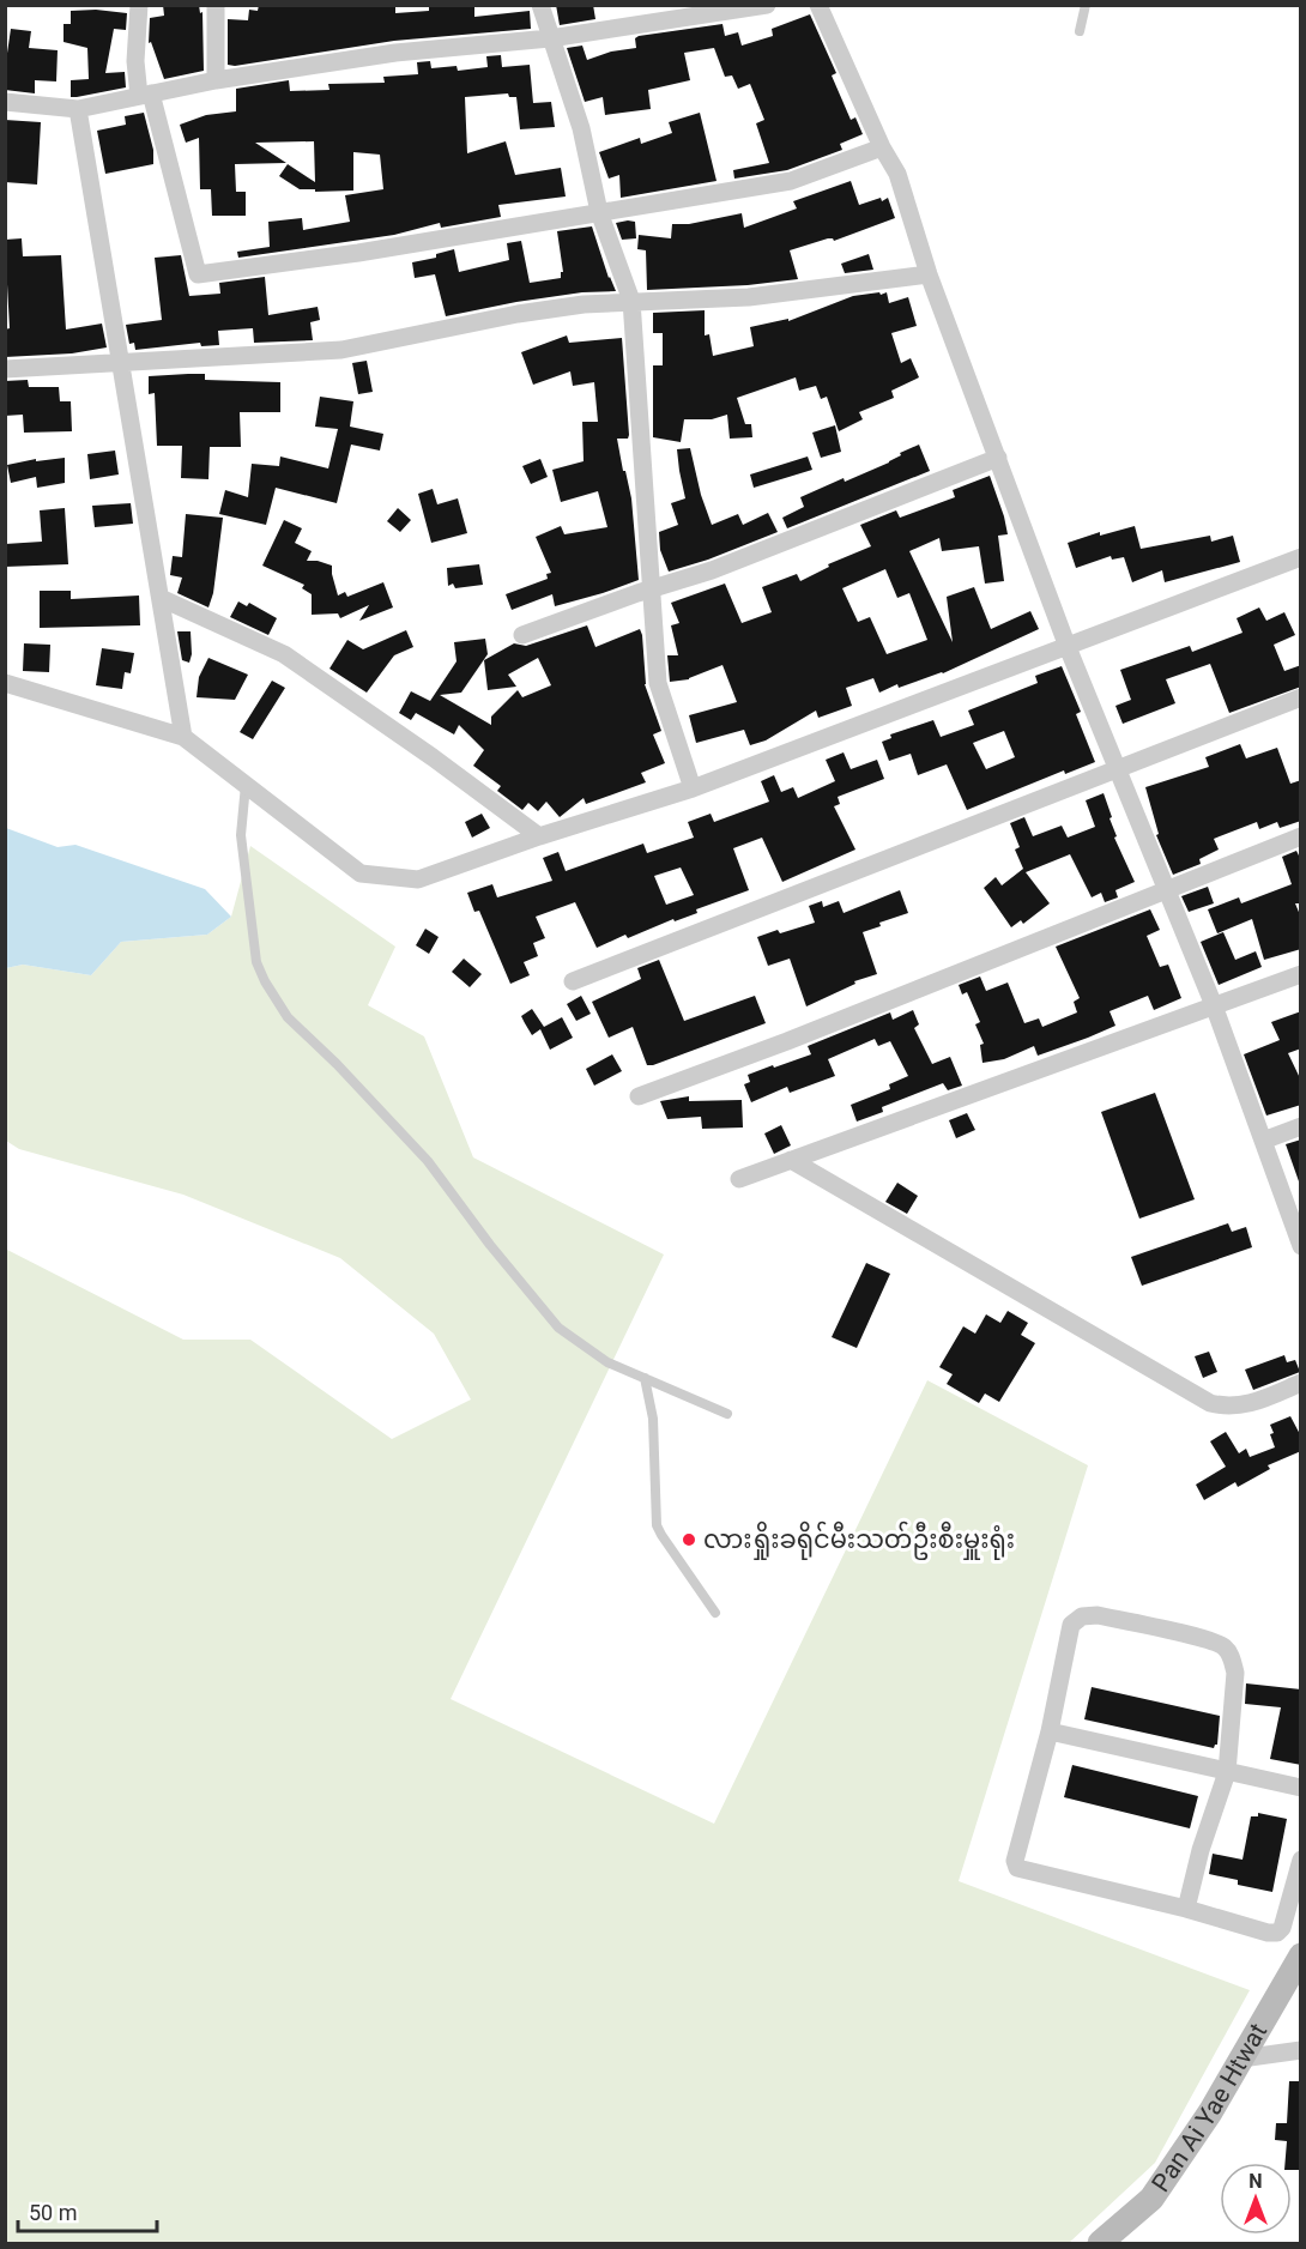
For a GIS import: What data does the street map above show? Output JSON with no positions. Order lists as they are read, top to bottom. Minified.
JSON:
{"streets":{"street":["Pan Ai Yae Htwat"]},"places":["လားရှိုးခရိုင်မီးသတ်ဦးစီးမှူးရုံး"],"scale_bar":"50 m","north":"top"}
